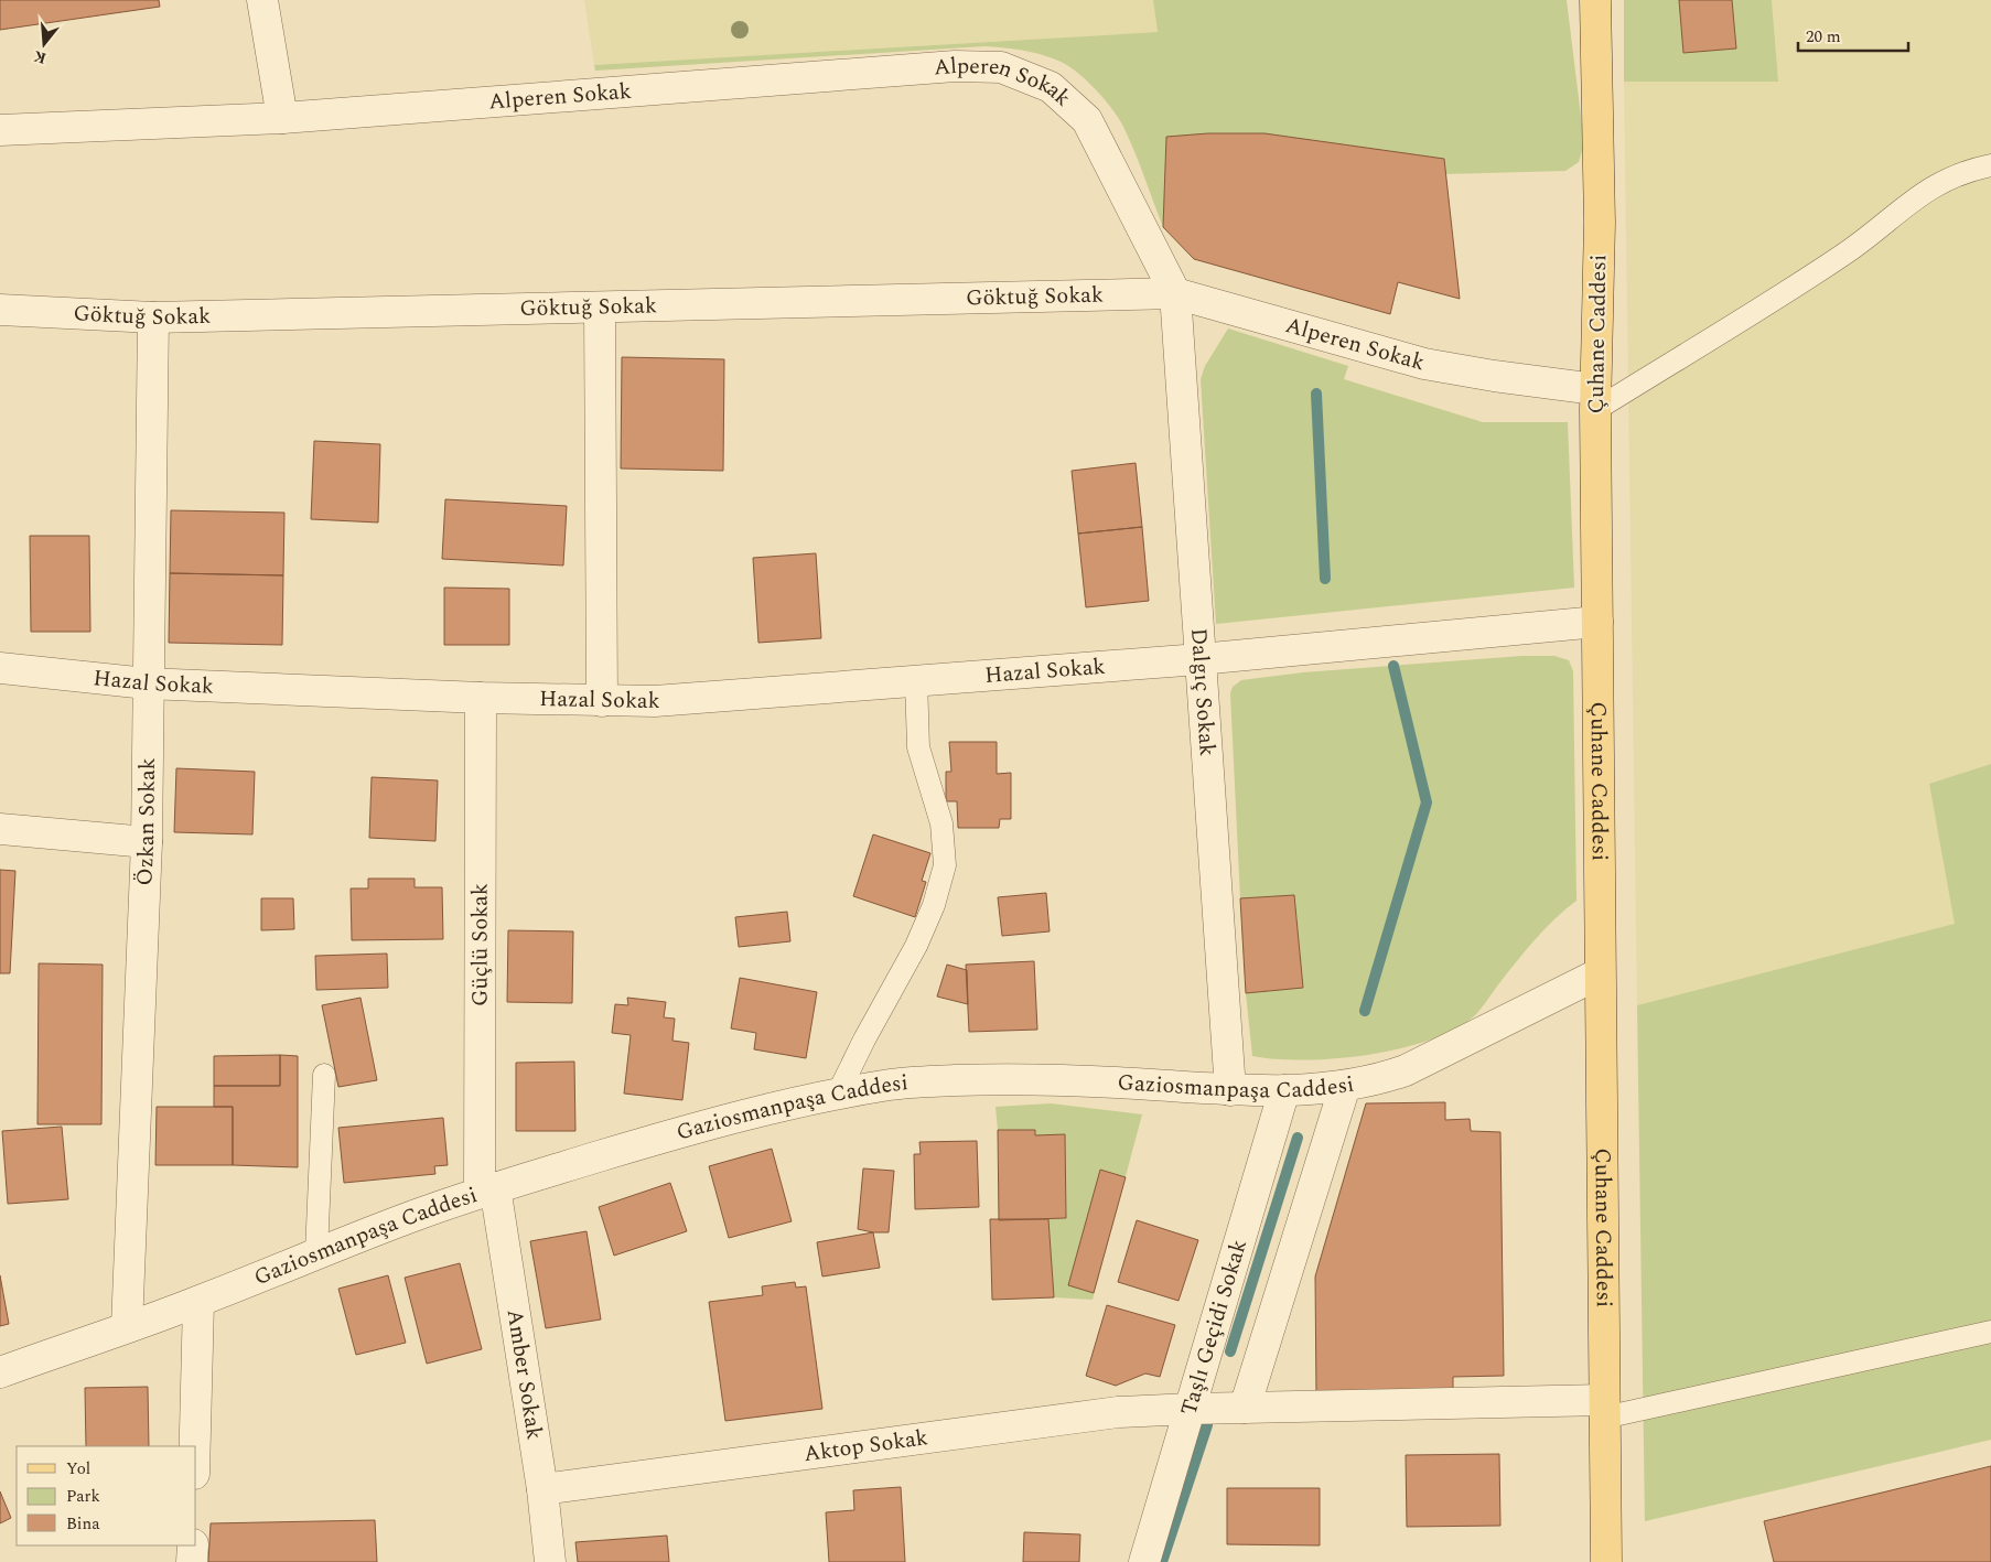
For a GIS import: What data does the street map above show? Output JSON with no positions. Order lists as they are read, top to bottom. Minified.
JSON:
{"streets":{"main road":["Çuhane Caddesi"],"street":["Alperen Sokak","Göktuğ Sokak","Hazal Sokak","Dalgıç Sokak","Özkan Sokak","Güçlü Sokak","Gaziosmanpaşa Caddesi","Taşlı Geçidi Sokak","Amber Sokak","Aktop Sokak"]},"crossings":[["Alperen Sokak","Göktuğ Sokak"],["Alperen Sokak","Çuhane Caddesi"],["Alperen Sokak","Dalgıç Sokak"],["Göktuğ Sokak","Dalgıç Sokak"],["Göktuğ Sokak","Özkan Sokak"],["Çuhane Caddesi","Hazal Sokak"],["Çuhane Caddesi","Gaziosmanpaşa Caddesi"],["Çuhane Caddesi","Aktop Sokak"],["Hazal Sokak","Dalgıç Sokak"],["Hazal Sokak","Özkan Sokak"],["Hazal Sokak","Güçlü Sokak"],["Dalgıç Sokak","Gaziosmanpaşa Caddesi"],["Özkan Sokak","Gaziosmanpaşa Caddesi"],["Güçlü Sokak","Gaziosmanpaşa Caddesi"],["Güçlü Sokak","Amber Sokak"],["Gaziosmanpaşa Caddesi","Taşlı Geçidi Sokak"],["Gaziosmanpaşa Caddesi","Amber Sokak"],["Taşlı Geçidi Sokak","Aktop Sokak"],["Amber Sokak","Aktop Sokak"]],"legend":["Yol","Park","Bina"],"scale_bar":"20 m","north":"bottom"}
